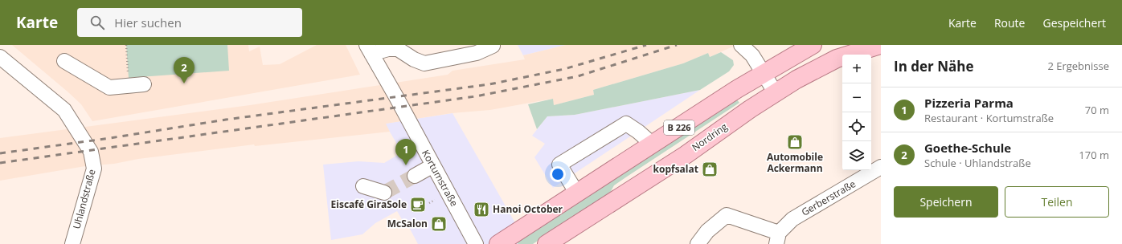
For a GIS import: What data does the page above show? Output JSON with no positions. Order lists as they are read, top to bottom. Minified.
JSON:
{"streets":{"main road":["B 226","Nordring"],"street":["Kortumstraße","Gerberstraße","Uhlandstraße"]},"places":{"shop":["Automobile Ackermann","kopfsalat","McSalon"],"cafe":["Eiscafé GiraSole"],"restaurant":["Hanoi October"]},"page":{"header":"Karte","search":"Hier suchen","nav":["Karte","Route","Gespeichert"],"heading":["In der Nähe","2 Ergebnisse"],"map_buttons":["+","−"],"pins":["2","1"],"list":[{"mark":"1","name":"Pizzeria Parma","note":"Restaurant · Kortumstraße","value":"70 m"},{"mark":"2","name":"Goethe-Schule","note":"Schule · Uhlandstraße","value":"170 m"}],"buttons":["Speichern","Teilen"]}}
